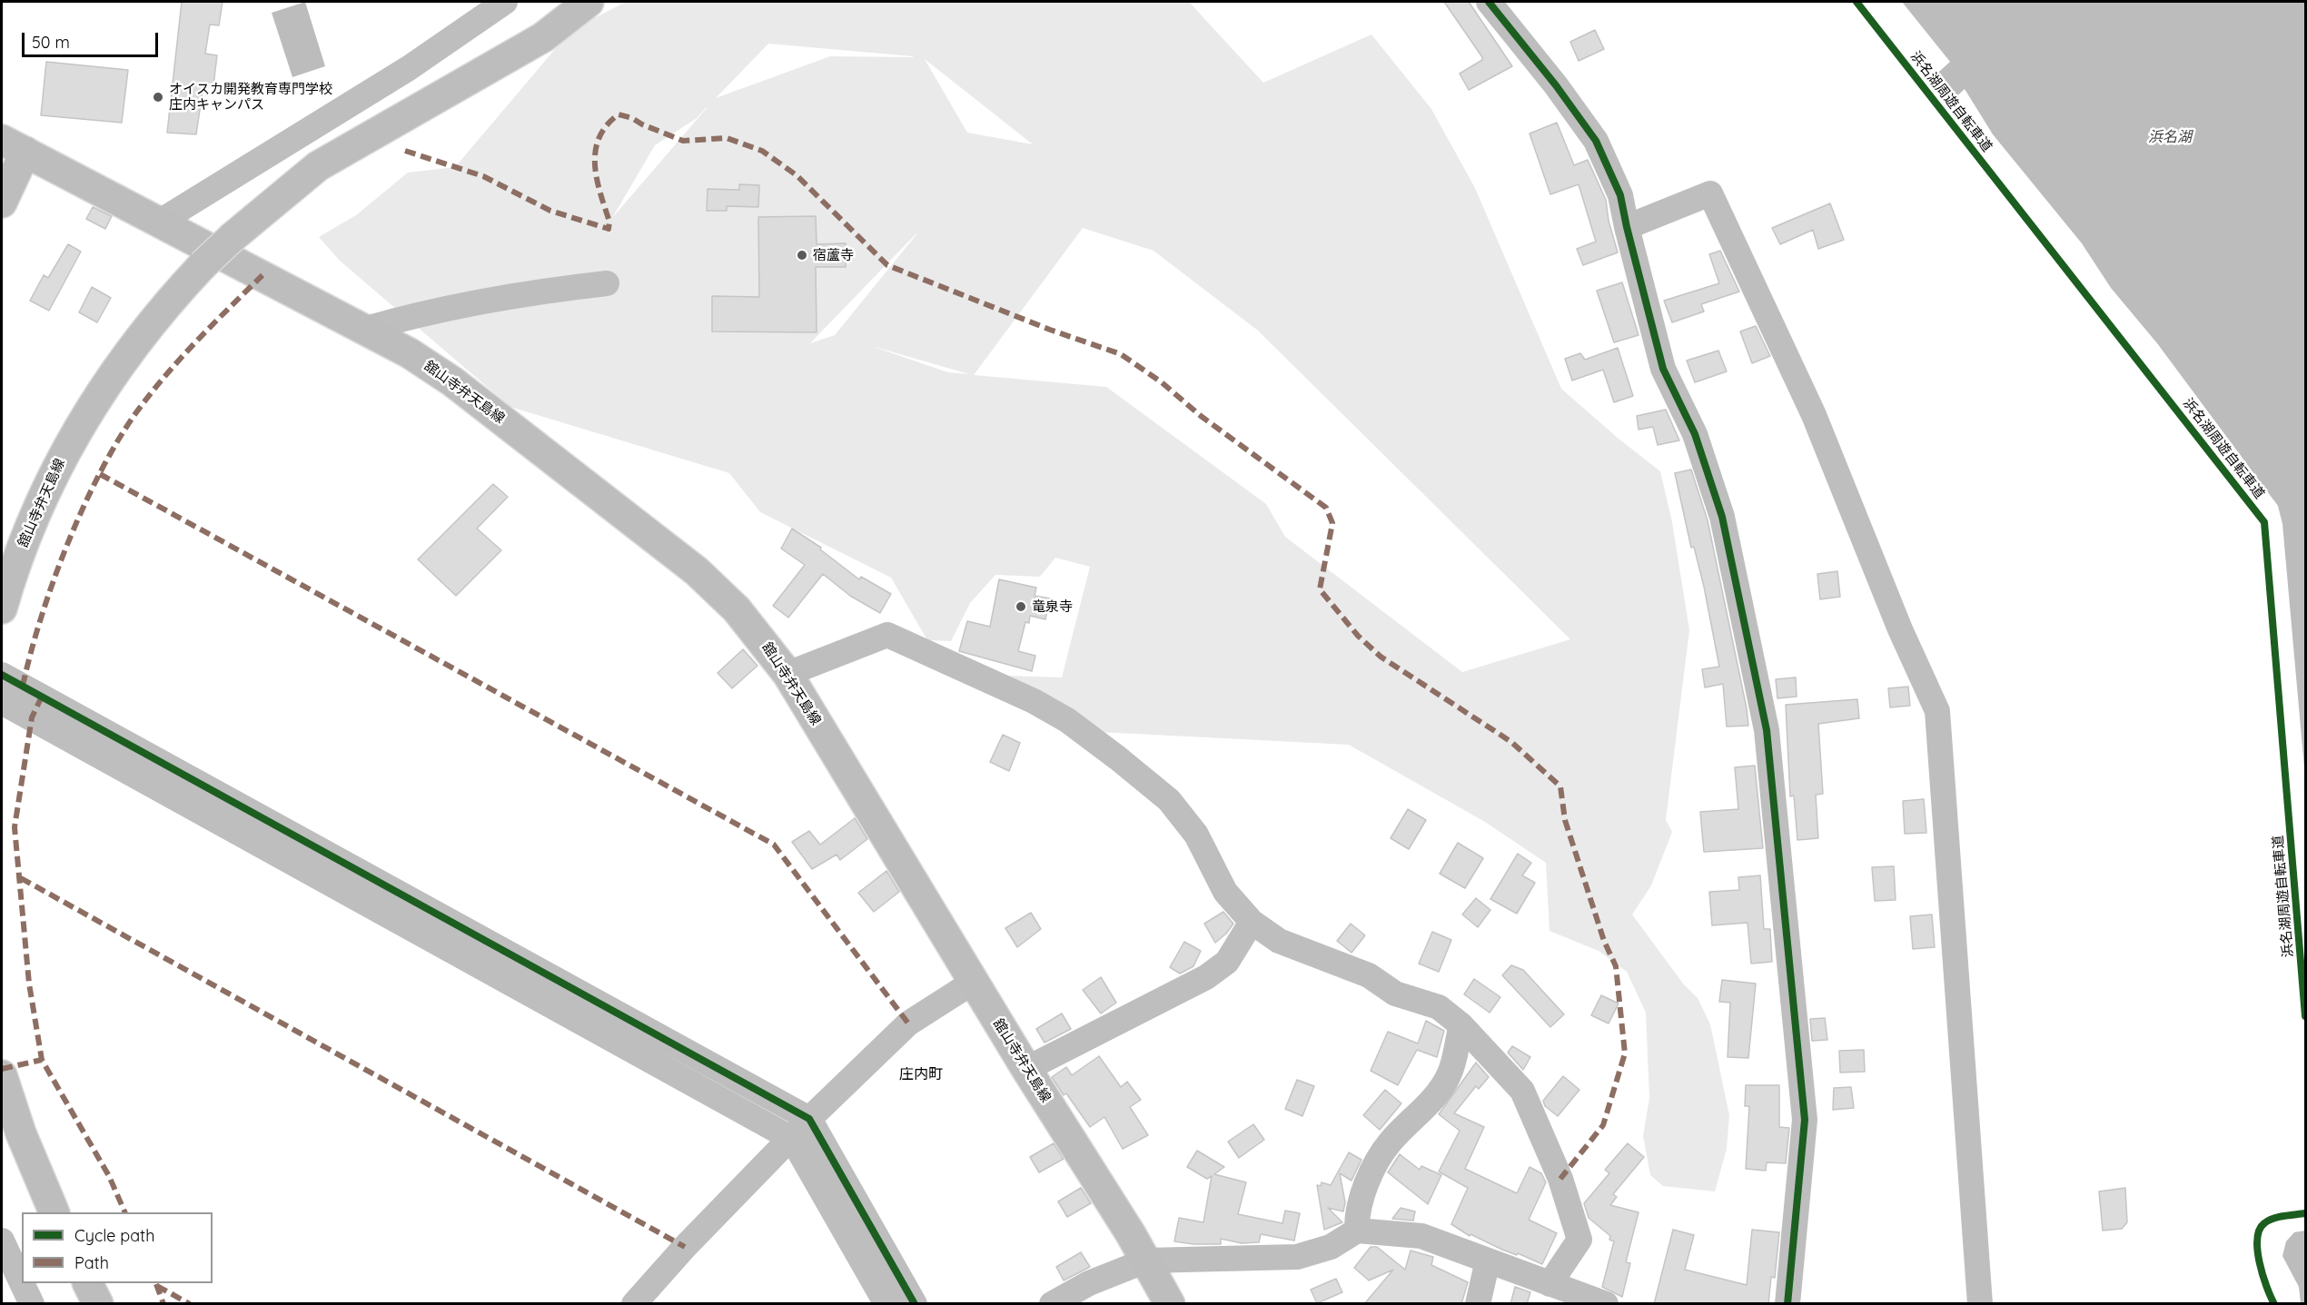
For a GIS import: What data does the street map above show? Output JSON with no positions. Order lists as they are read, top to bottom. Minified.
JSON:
{"streets":{"main road":["舘山寺弁天島線"],"cycle path":["浜名湖周遊自転車道"]},"districts":["庄内町"],"water":["浜名湖"],"places":["オイスカ開発教育専門学校 庄内キャンパス","宿蘆寺","竜泉寺"],"legend":["Cycle path","Path"],"scale_bar":"50 m"}
